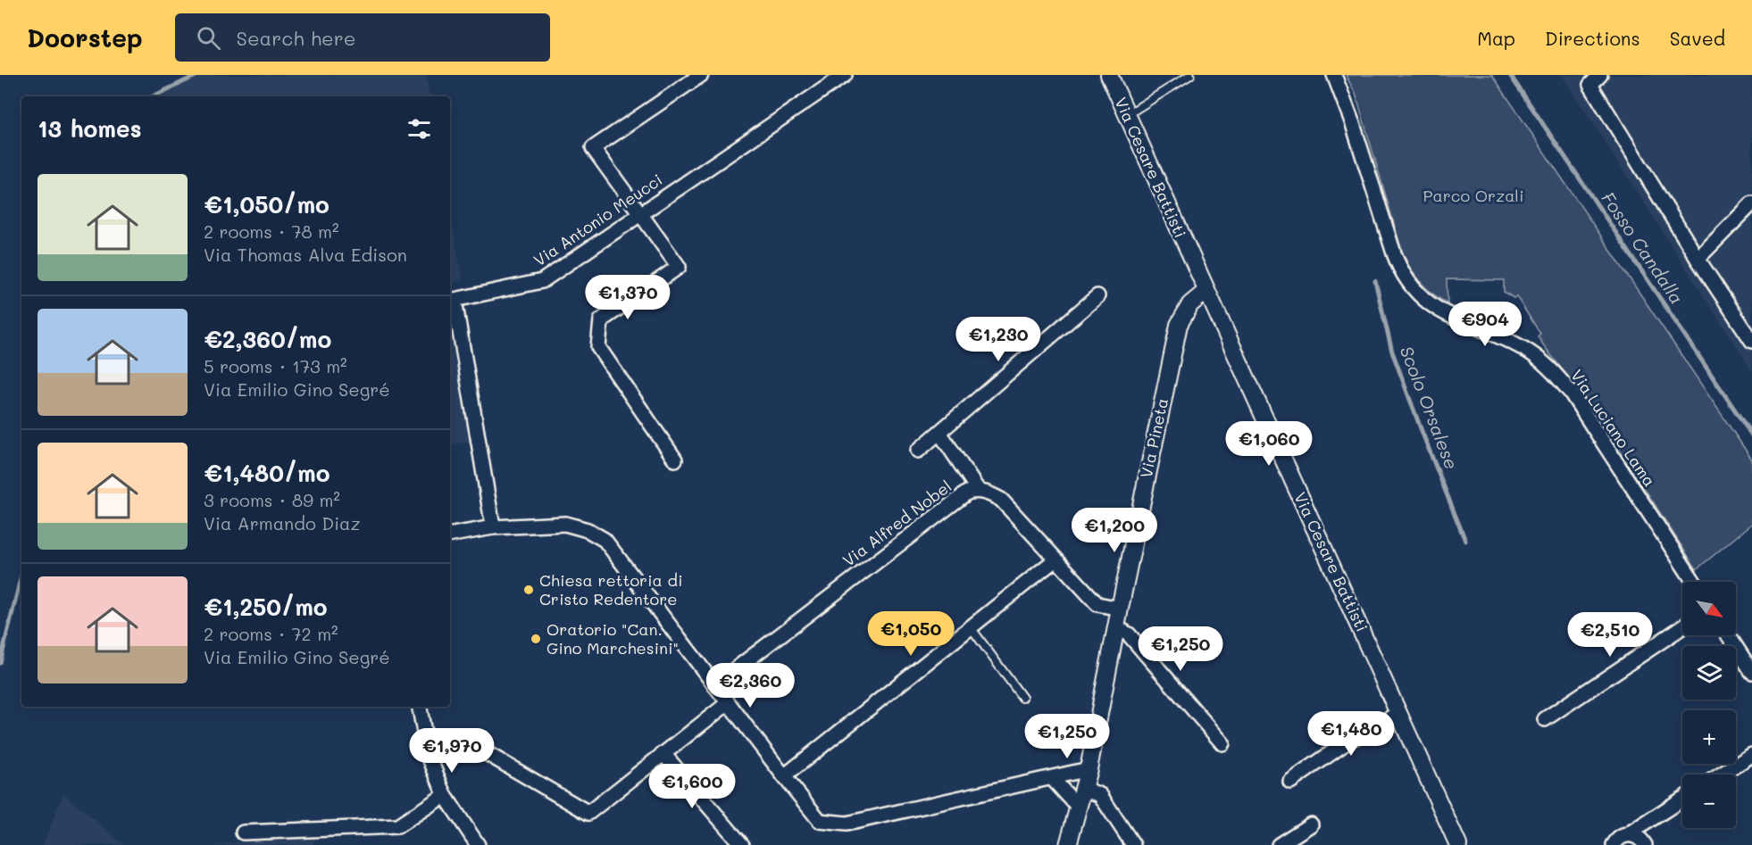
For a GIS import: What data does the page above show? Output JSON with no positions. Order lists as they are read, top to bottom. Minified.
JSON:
{"streets":{"street":["Via Cesare Battisti","Via Antonio Meucci","Via Luciano Lama","Via Pineta","Via Alfred Nobel"]},"crossings":[["Via Cesare Battisti","Via Pineta"],["Via Pineta","Via Alfred Nobel"]],"water":["Fosso Candalla","Scolo Orsalese"],"parks":["Parco Orzali"],"places":["Chiesa rettoria di Cristo Redentore","Oratorio \"Can. Gino Marchesini\""],"north":"bottom right","page":{"header":"Doorstep","search":"Search here","nav":["Map","Directions","Saved"],"heading":"13 homes","list":[{"name":"€1,050/mo","note":"2 rooms · 78 m² · Via Thomas Alva Edison"},{"name":"€2,360/mo","note":"5 rooms · 173 m² · Via Emilio Gino Segré"},{"name":"€1,480/mo","note":"3 rooms · 89 m² · Via Armando Diaz"},{"name":"€1,250/mo","note":"2 rooms · 72 m² · Via Emilio Gino Segré"}],"price":["€1,370","€904","€1,230","€1,060","€1,200","€1,050","€2,510","€1,250","€2,360","€1,480","€1,250","€1,970","€1,600"],"map_buttons":["+","−"]}}
